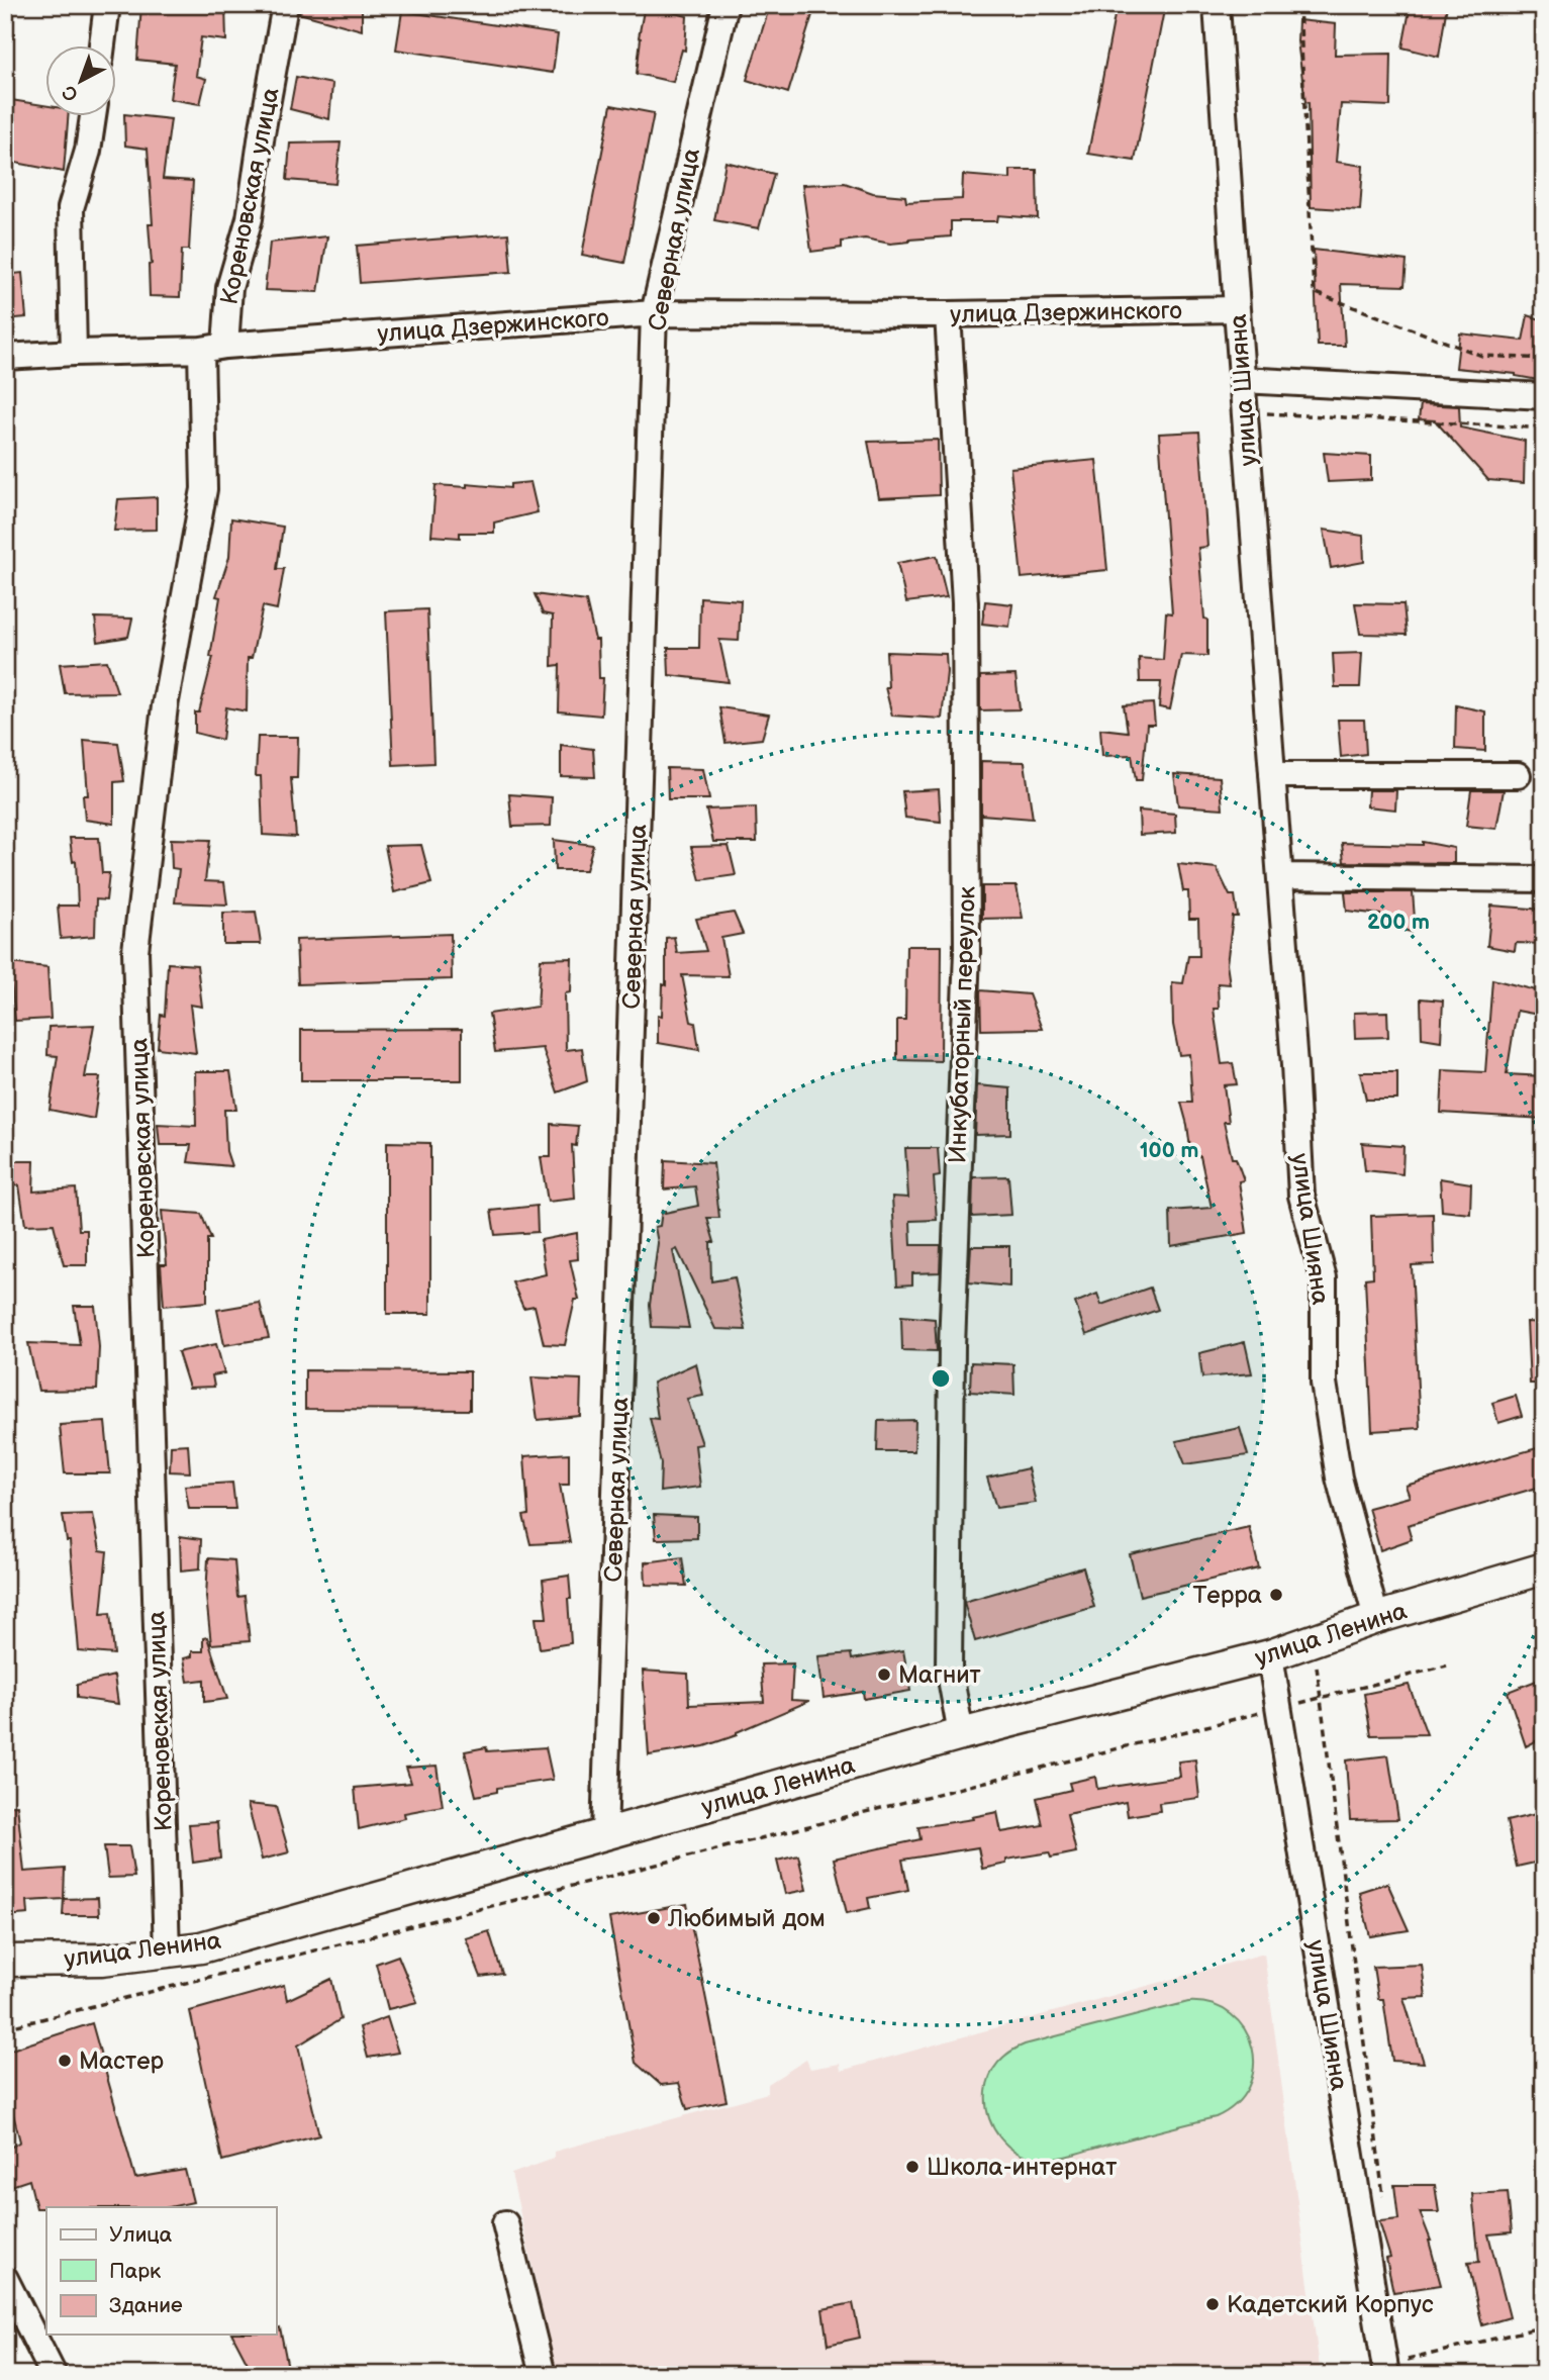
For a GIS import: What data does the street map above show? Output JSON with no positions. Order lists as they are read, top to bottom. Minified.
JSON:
{"streets":{"main road":["улица Ленина"],"street":["Кореновская улица","Северная улица","улица Дзержинского","улица Шияна","Инкубаторный переулок"]},"crossings":[["Кореновская улица","улица Дзержинского"],["Кореновская улица","улица Ленина"],["Северная улица","улица Дзержинского"],["Северная улица","улица Ленина"],["улица Дзержинского","улица Шияна"],["улица Дзержинского","Инкубаторный переулок"],["улица Шияна","улица Ленина"],["Инкубаторный переулок","улица Ленина"]],"places":["Терра","Магнит","Любимый дом","Мастер","Школа-интернат","Кадетский Корпус"],"legend":["Улица","Парк","Здание"],"north":"bottom left","rings":["200 m","100 m"]}
